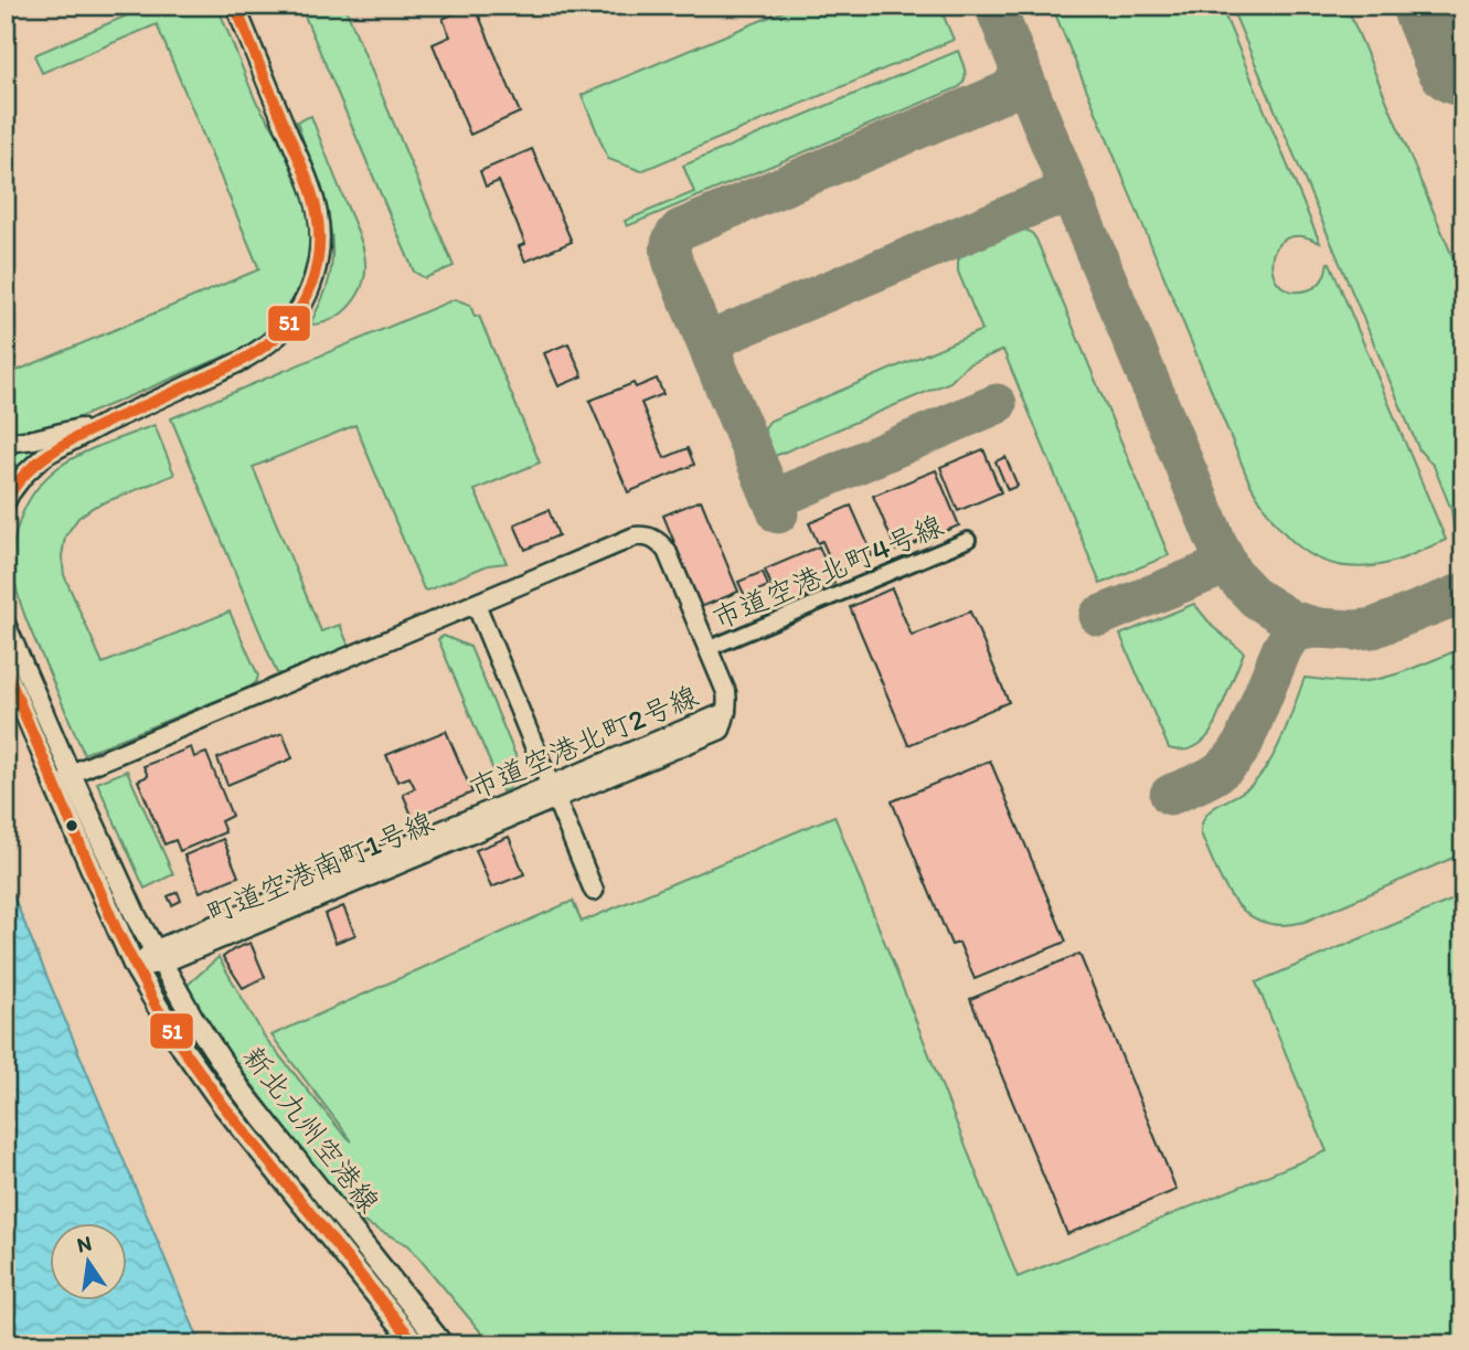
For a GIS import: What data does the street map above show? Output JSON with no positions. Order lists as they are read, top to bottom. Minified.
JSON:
{"streets":{"main road":["新北九州空港線"],"street":["市道空港北町4号線","市道空港北町2号線"]},"crossings":[["市道空港北町4号線","市道空港北町2号線"],["市道空港北町2号線","新北九州空港線"]],"lines":["transit line 51"],"north":"top"}
